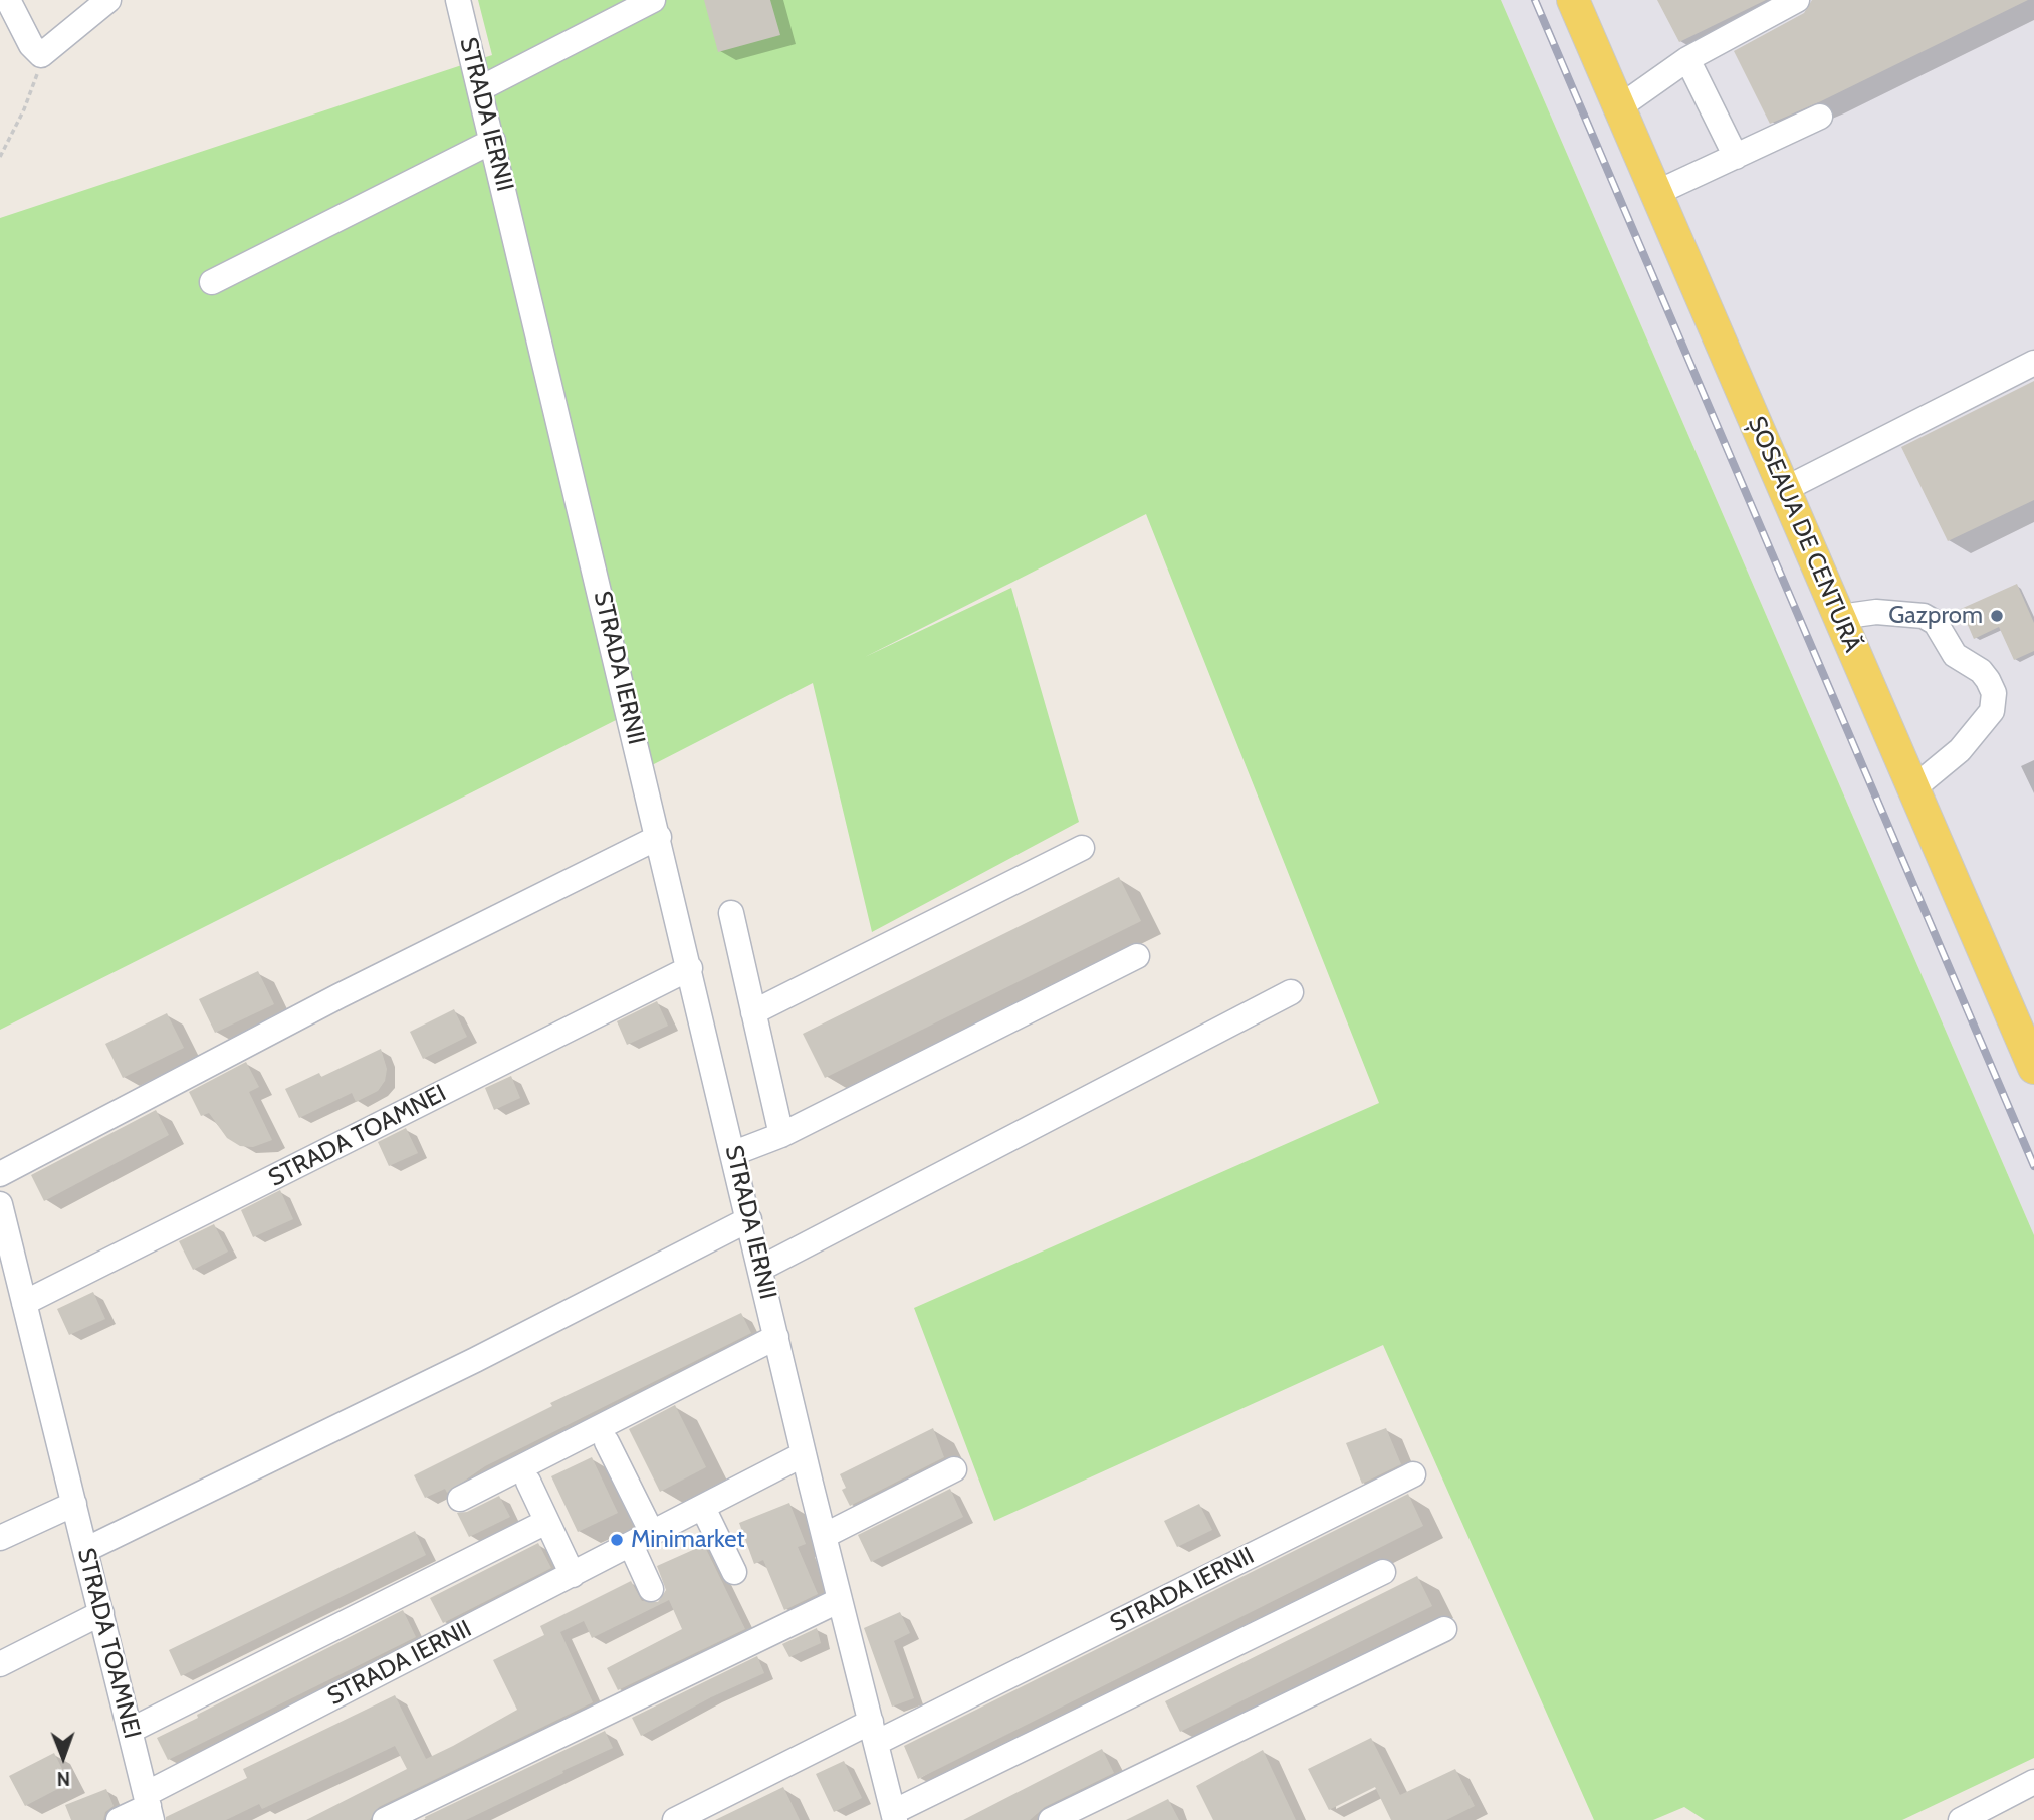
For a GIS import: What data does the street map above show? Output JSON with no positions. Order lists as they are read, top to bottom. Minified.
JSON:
{"streets":{"main road":["ȘOSEAUA DE CENTURĂ"],"street":["STRADA IERNII","STRADA TOAMNEI"]},"crossings":[["STRADA IERNII","STRADA TOAMNEI"]],"places":["Gazprom","Minimarket"],"north":"bottom"}
